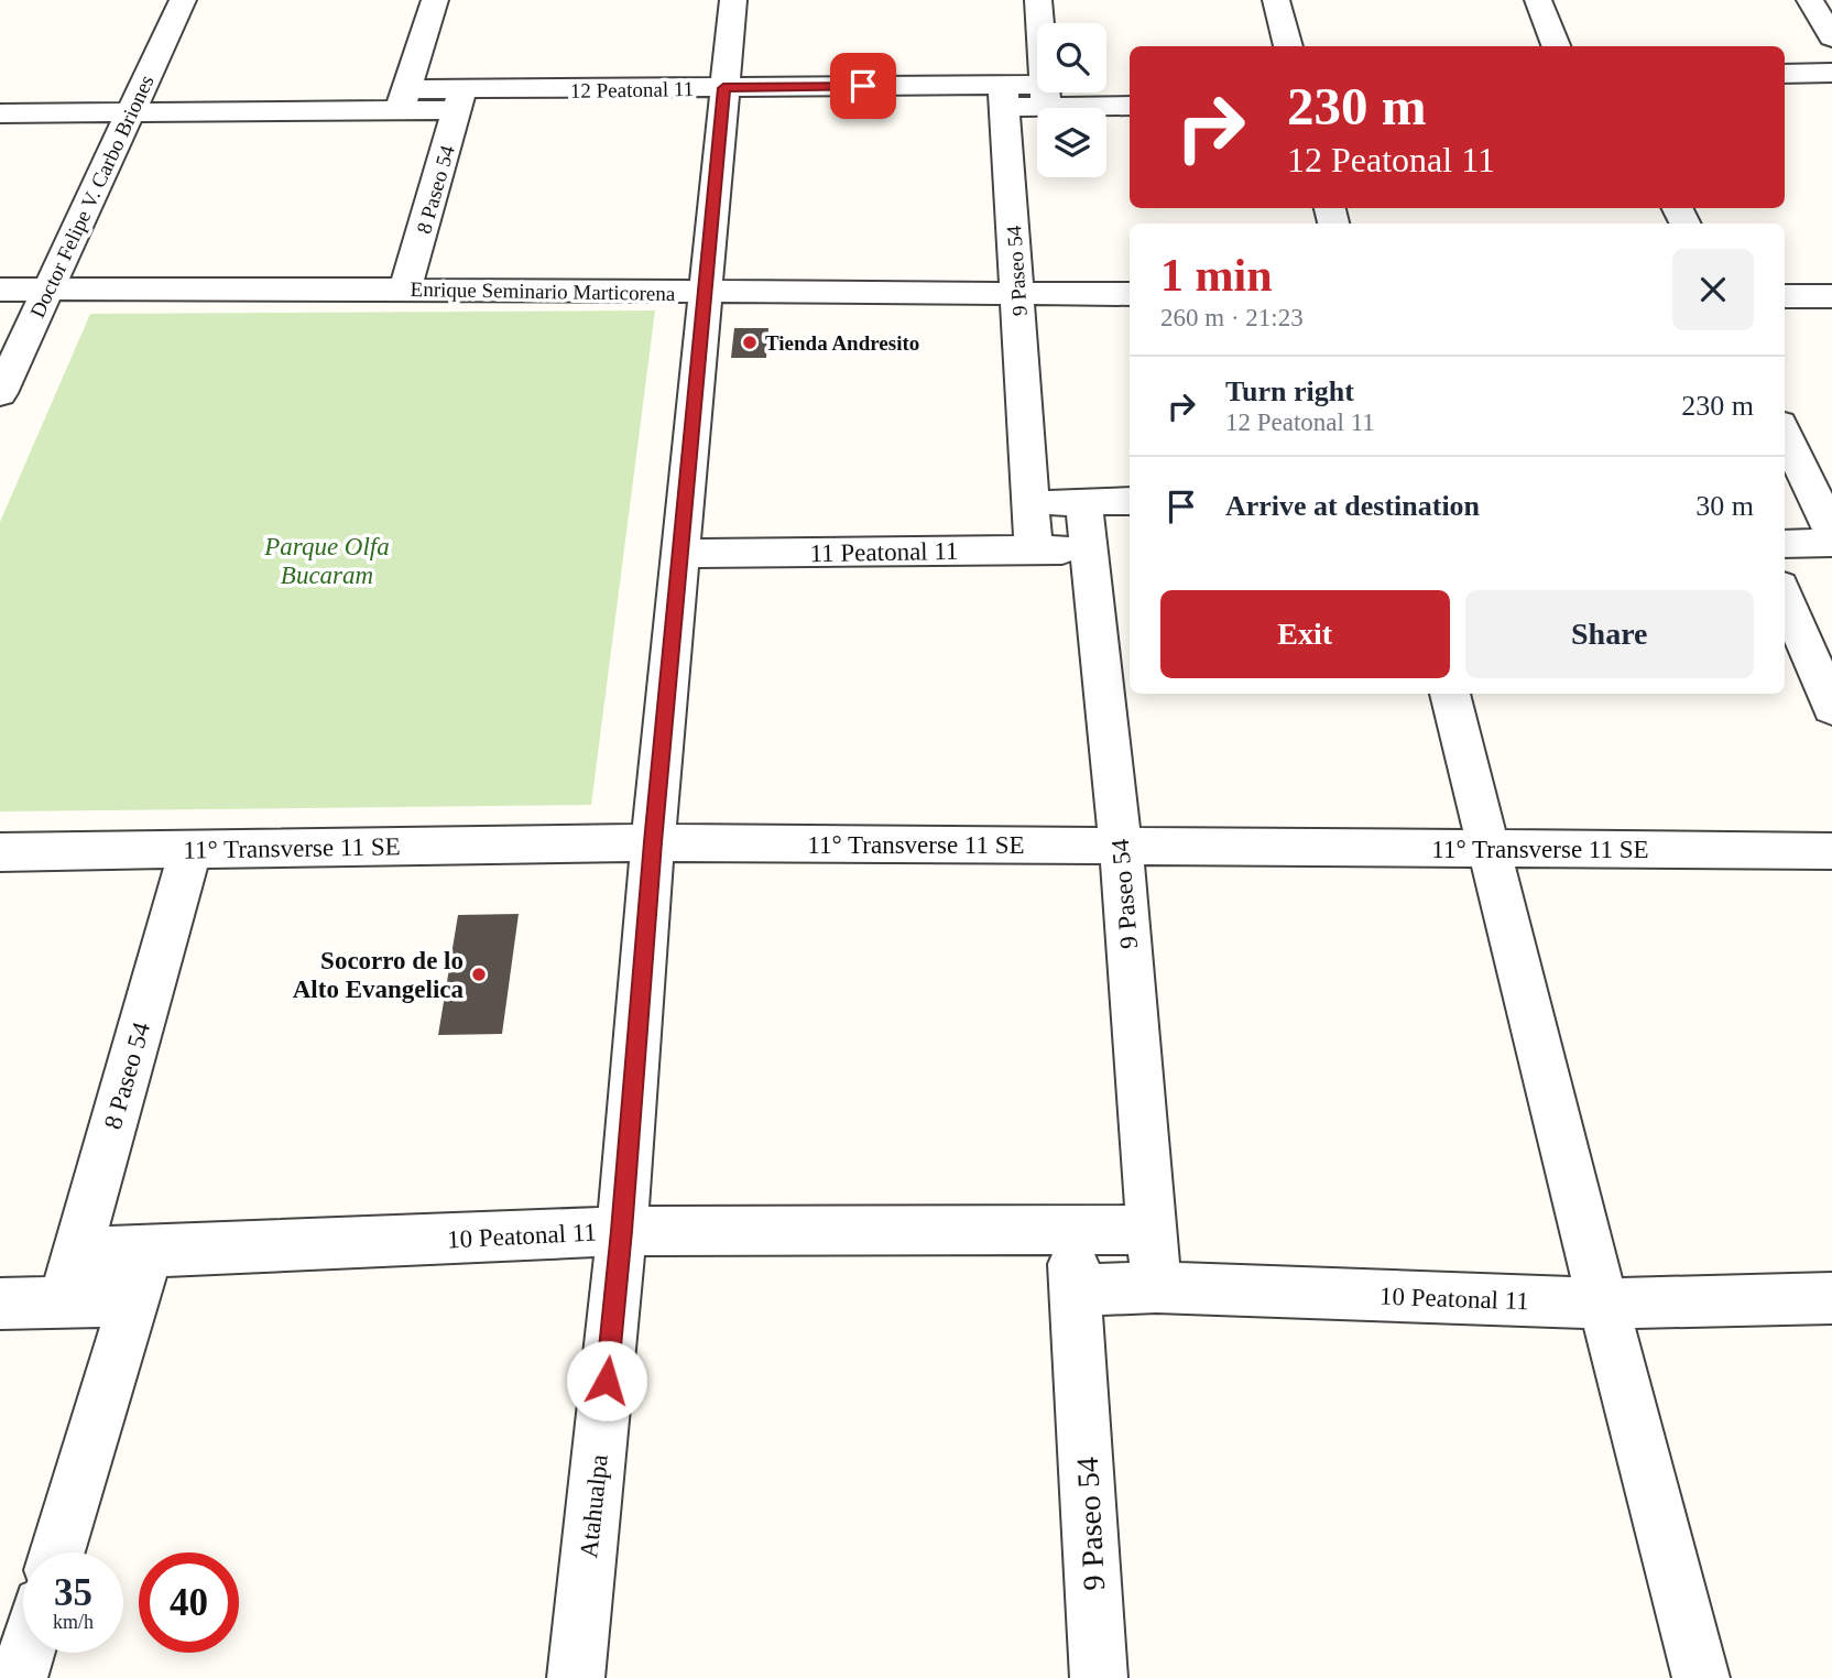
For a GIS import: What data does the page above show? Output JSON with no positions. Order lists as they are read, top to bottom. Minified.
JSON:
{"streets":{"street":["12 Peatonal 11","8 Paseo 54","Doctor Felipe V. Carbo Briones","9 Paseo 54","Enrique Seminario Marticorena","11 Peatonal 11","11° Transverse 11 SE","10 Peatonal 11","Atahualpa"]},"crossings":[["12 Peatonal 11","8 Paseo 54"],["12 Peatonal 11","Doctor Felipe V. Carbo Briones"],["12 Peatonal 11","9 Paseo 54"],["12 Peatonal 11","Atahualpa"],["8 Paseo 54","Enrique Seminario Marticorena"],["8 Paseo 54","11° Transverse 11 SE"],["8 Paseo 54","10 Peatonal 11"],["Doctor Felipe V. Carbo Briones","Enrique Seminario Marticorena"],["9 Paseo 54","Enrique Seminario Marticorena"],["9 Paseo 54","11 Peatonal 11"],["9 Paseo 54","11° Transverse 11 SE"],["9 Paseo 54","10 Peatonal 11"],["Enrique Seminario Marticorena","Atahualpa"],["11 Peatonal 11","Atahualpa"],["11° Transverse 11 SE","Atahualpa"],["10 Peatonal 11","Atahualpa"]],"parks":["Parque Olfa Bucaram"],"places":["Tienda Andresito","Socorro de lo Alto Evangelica"],"page":{"turn":["230 m","12 Peatonal 11"],"heading":["1 min","260 m · 21:23"],"list":[{"name":"Turn right","note":"12 Peatonal 11","value":"230 m"},{"name":"Arrive at destination","value":"30 m"}],"buttons":["Exit","Share"],"speed":"35 km/h","limit":"40"}}
